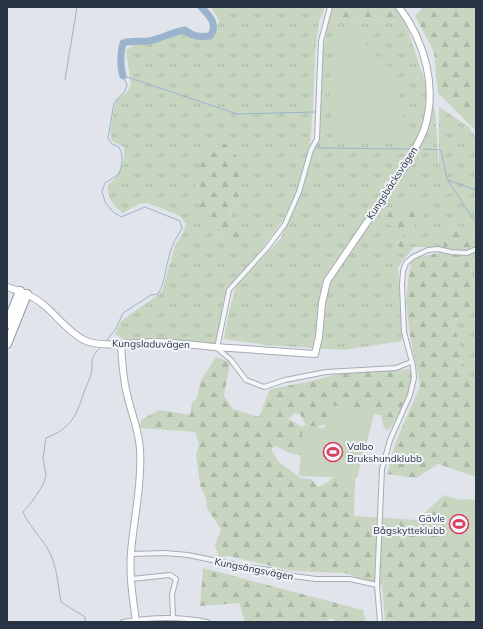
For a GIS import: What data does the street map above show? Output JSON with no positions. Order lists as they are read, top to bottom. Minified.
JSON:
{"streets":{"street":["Kungsbäcksvägen","Kungsladuvägen","Kungsängsvägen"]},"crossings":[["Kungsbäcksvägen","Kungsladuvägen"]],"places":{"sports":["Valbo Brukshundklubb","Gävle Bågskytteklubb"]}}
